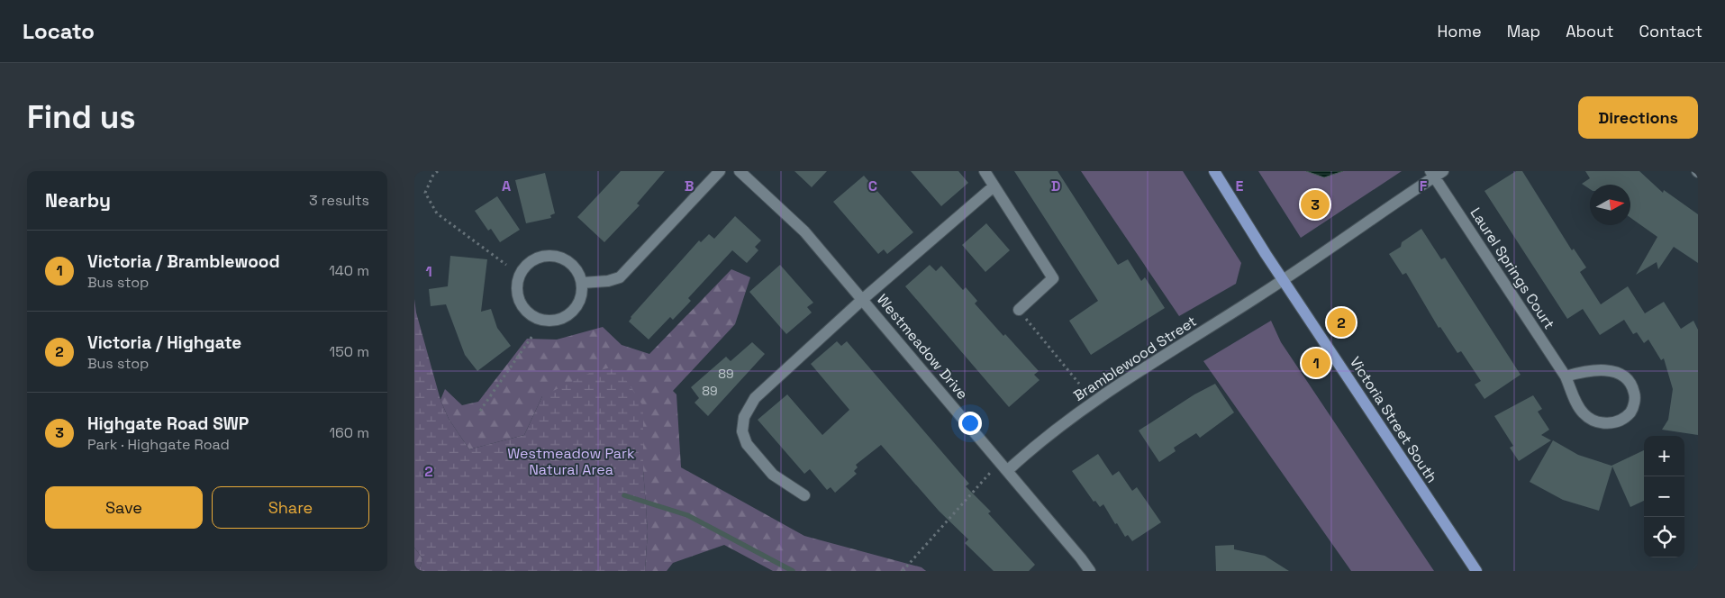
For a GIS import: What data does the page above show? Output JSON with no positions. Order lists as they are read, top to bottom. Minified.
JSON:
{"streets":{"main road":["Victoria Street South"],"street":["Laurel Springs Court","Westmeadow Drive","Bramblewood Street"]},"crossings":[["Laurel Springs Court","Bramblewood Street"],["Westmeadow Drive","Bramblewood Street"],["Bramblewood Street","Victoria Street South"]],"parks":["Westmeadow Park Natural Area"],"house_numbers":["89","89"],"north":"right","page":{"header":"Locato","nav":["Home","Map","About","Contact"],"buttons":["Directions",["Save","Share"]],"title":"Find us","heading":["Nearby","3 results"],"pins":["3","2","1"],"list":[{"mark":"1","name":"Victoria / Bramblewood","note":"Bus stop","value":"140 m"},{"mark":"2","name":"Victoria / Highgate","note":"Bus stop","value":"150 m"},{"mark":"3","name":"Highgate Road SWP","note":"Park · Highgate Road","value":"160 m"}],"map_buttons":["+","−"]},"grid":{"columns":["A","B","C","D","E","F"],"rows":["1","2"]}}
